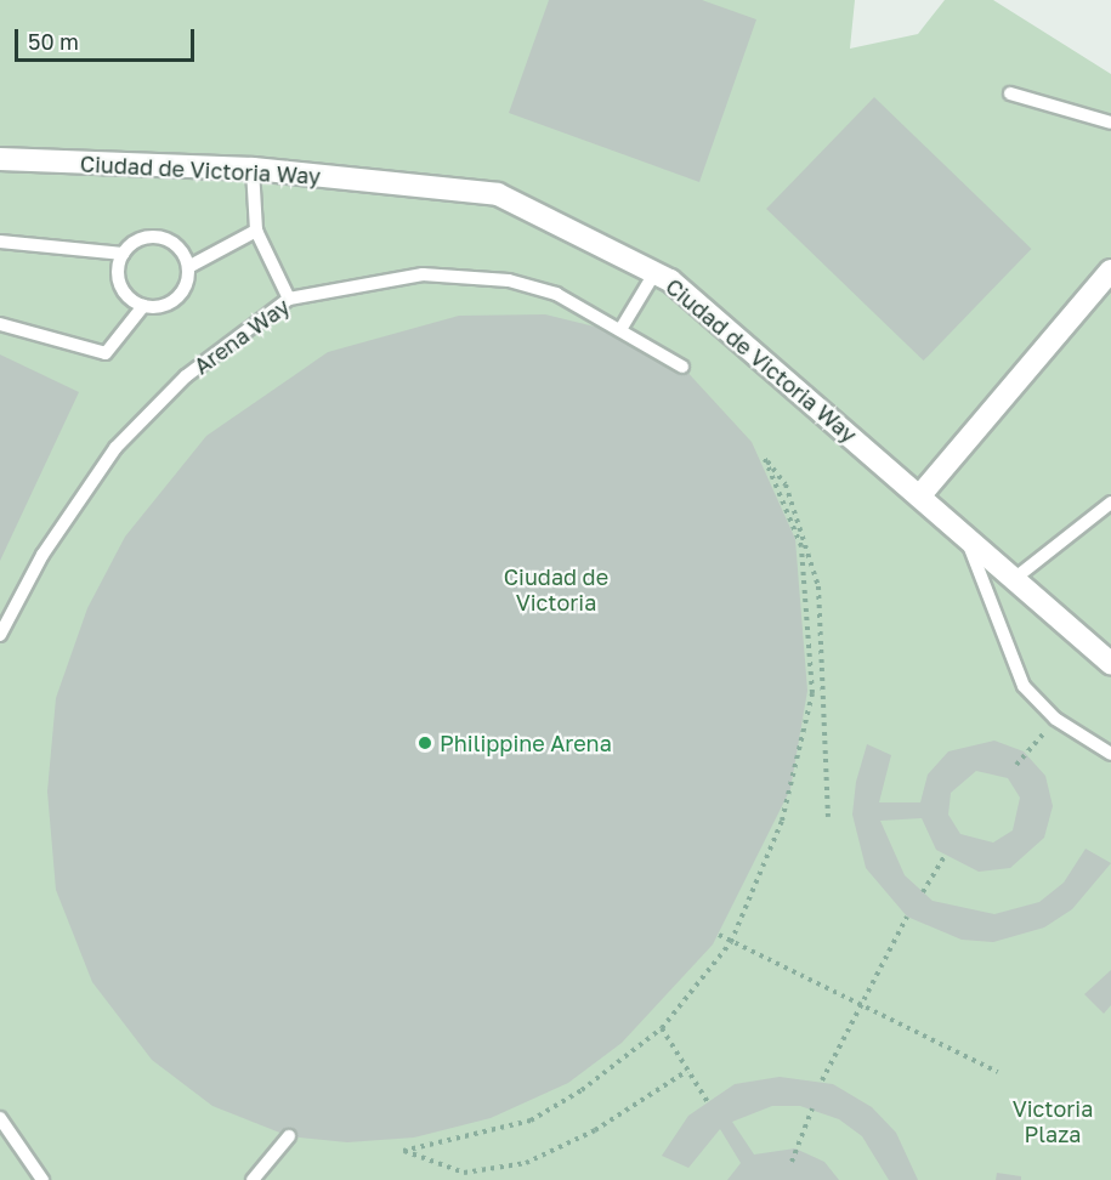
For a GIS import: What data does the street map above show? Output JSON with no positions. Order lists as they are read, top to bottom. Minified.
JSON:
{"streets":{"street":["Ciudad de Victoria Way"],"lane":["Arena Way"]},"parks":["Ciudad de Victoria","Victoria Plaza"],"places":["Philippine Arena"],"scale_bar":"50 m"}
